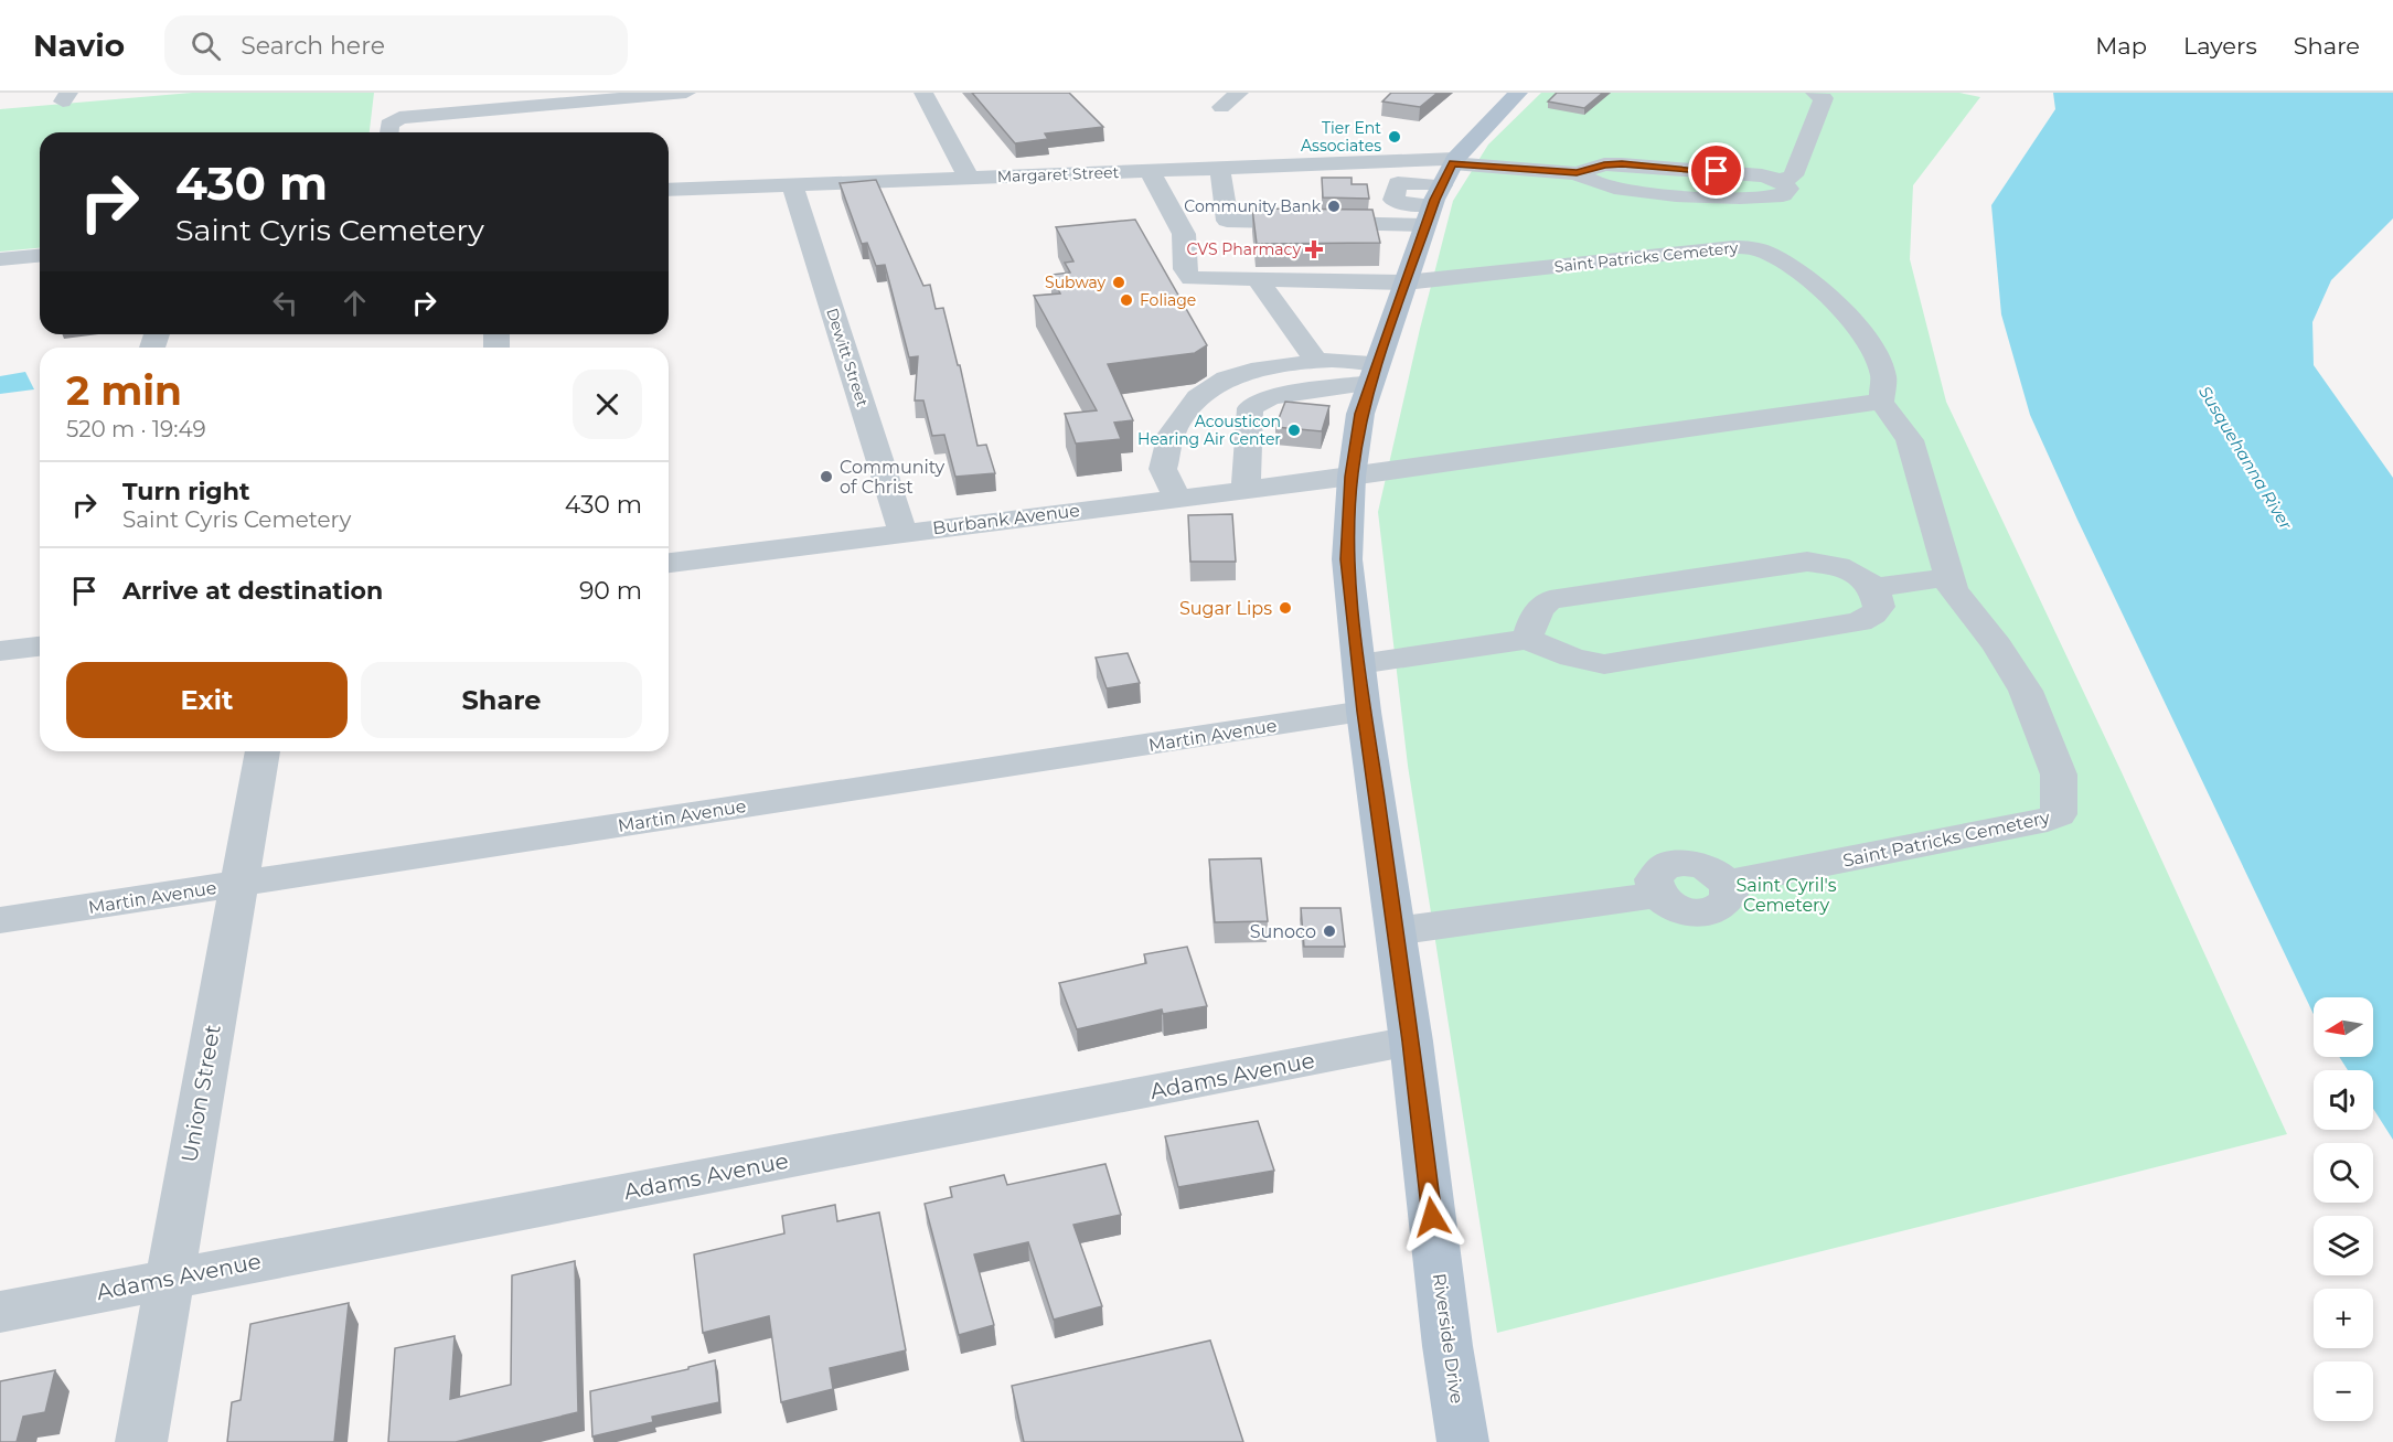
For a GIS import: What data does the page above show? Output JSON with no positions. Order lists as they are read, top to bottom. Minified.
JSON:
{"streets":{"main road":["Riverside Drive"],"street":["Margaret Street","Saint Patricks Cemetery","Dewitt Street","Burbank Avenue","Martin Avenue","Adams Avenue","Union Street"]},"crossings":[["Margaret Street","Saint Patricks Cemetery"],["Margaret Street","Dewitt Street"],["Margaret Street","Riverside Drive"],["Saint Patricks Cemetery","Riverside Drive"],["Dewitt Street","Burbank Avenue"],["Burbank Avenue","Riverside Drive"],["Martin Avenue","Union Street"],["Martin Avenue","Riverside Drive"],["Adams Avenue","Union Street"],["Adams Avenue","Riverside Drive"]],"water":["Susquehanna River"],"parks":["Saint Cyril's Cemetery"],"places":{"other":["Tier Ent Associates","Community Bank","Subway","Foliage","Acousticon Hearing Air Center","Community of Christ","Sugar Lips","Sunoco"],"health":["CVS Pharmacy"]},"north":"left","page":{"header":"Navio","search":"Search here","nav":["Map","Layers","Share"],"turn":["430 m","Saint Cyris Cemetery"],"heading":["2 min","520 m · 19:49"],"list":[{"name":"Turn right","note":"Saint Cyris Cemetery","value":"430 m"},{"name":"Arrive at destination","value":"90 m"}],"buttons":["Exit","Share"],"map_buttons":["+","−"]}}
